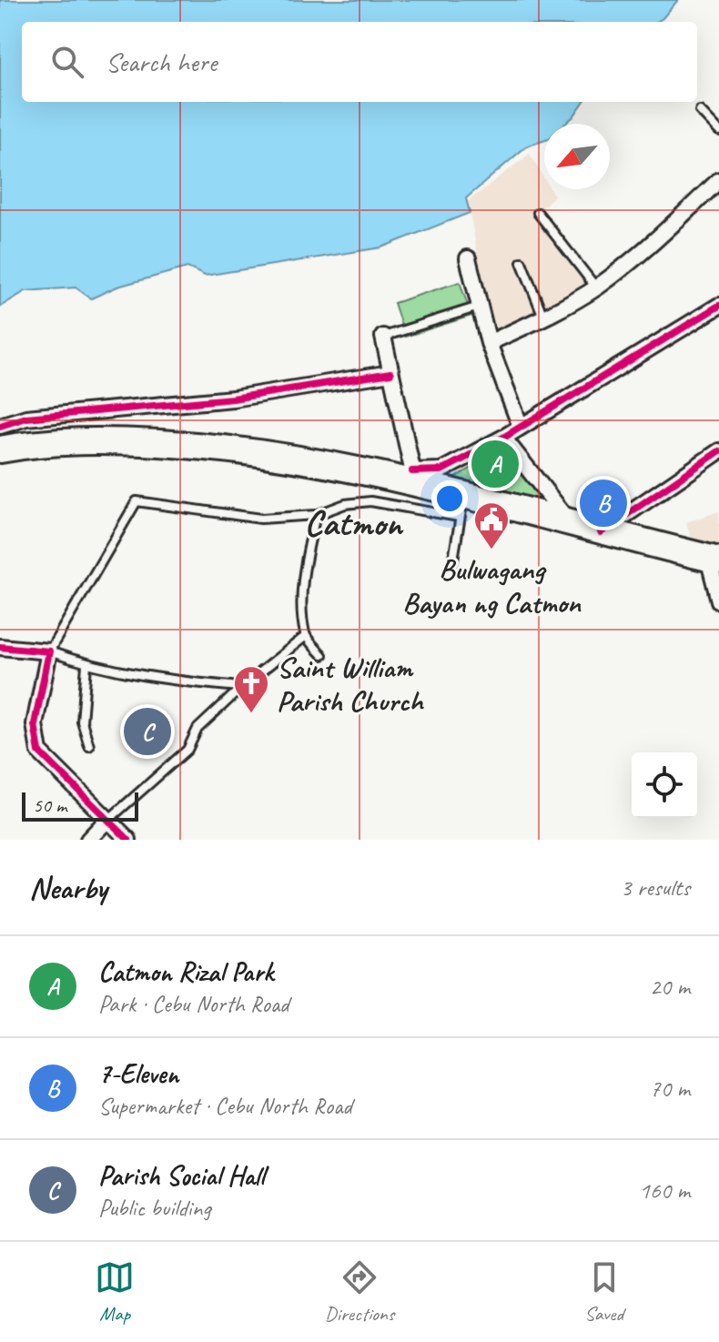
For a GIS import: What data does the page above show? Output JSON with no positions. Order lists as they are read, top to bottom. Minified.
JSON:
{"districts":["Catmon"],"places":{"public building":["Bulwagang Bayan ng Catmon"],"church":["Saint William Parish Church"]},"scale_bar":"50 m","north":"bottom left","page":{"search":"Search here","pins":["A","B","C"],"scale":"50 m","heading":["Nearby","3 results"],"list":[{"mark":"A","name":"Catmon Rizal Park","note":"Park · Cebu North Road","value":"20 m"},{"mark":"B","name":"7-Eleven","note":"Supermarket · Cebu North Road","value":"70 m"},{"mark":"C","name":"Parish Social Hall","note":"Public building","value":"160 m"}],"nav":["Map","Directions","Saved"]}}
